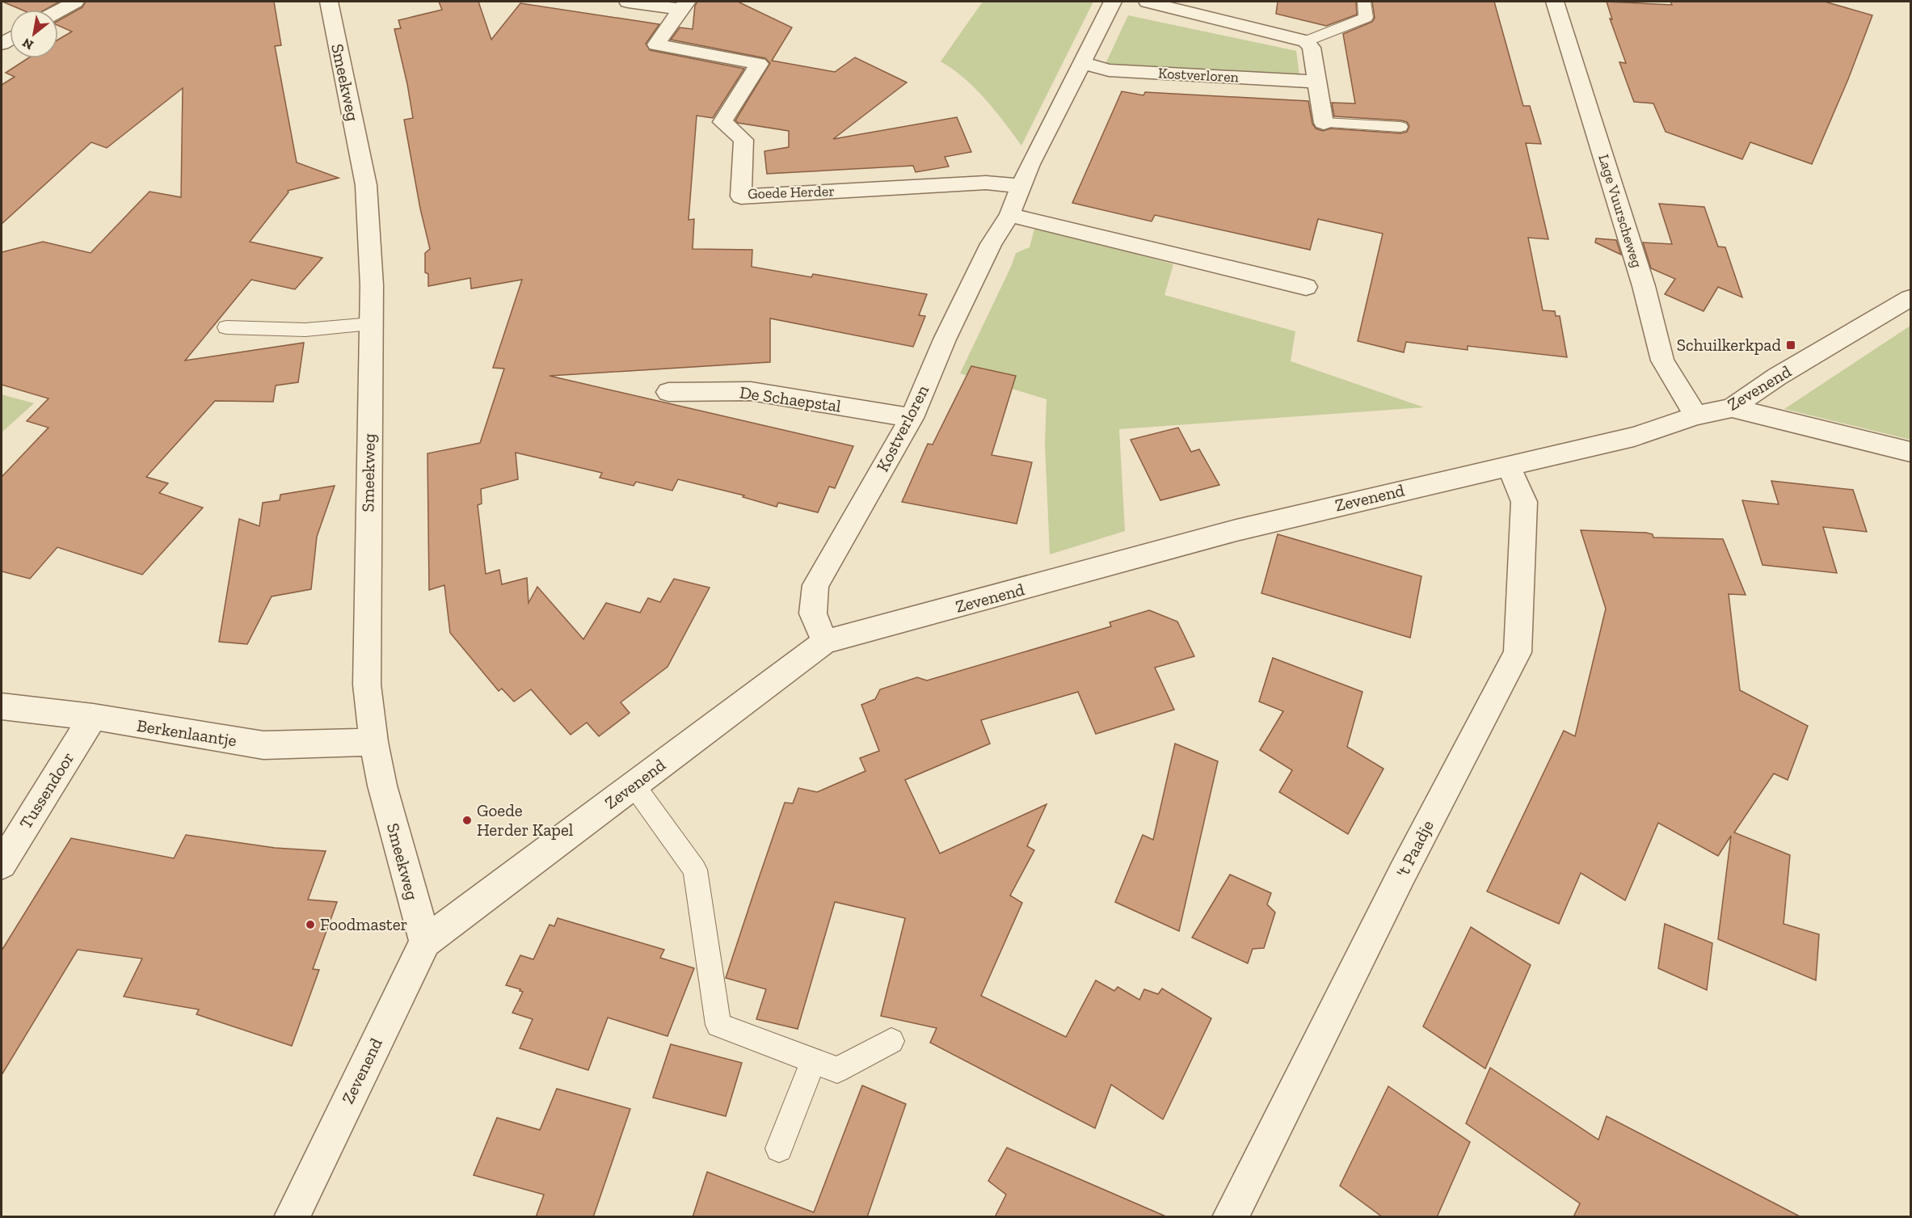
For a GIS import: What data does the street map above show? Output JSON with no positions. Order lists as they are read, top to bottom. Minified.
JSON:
{"streets":{"street":["Kostverloren","Smeekweg","Goede Herder","Lage Vuurscheweg","Zevenend","De Schaepstal","Berkenlaantje","Tussendoor","'t Paadje"]},"crossings":[["Kostverloren","Goede Herder"],["Kostverloren","Zevenend"],["Kostverloren","De Schaepstal"],["Smeekweg","Zevenend"],["Smeekweg","Berkenlaantje"],["Lage Vuurscheweg","Zevenend"],["Zevenend","'t Paadje"],["Berkenlaantje","Tussendoor"]],"places":{"transit":["Schuilkerkpad"],"other":["Goede Herder Kapel","Foodmaster"]},"north":"bottom left"}
